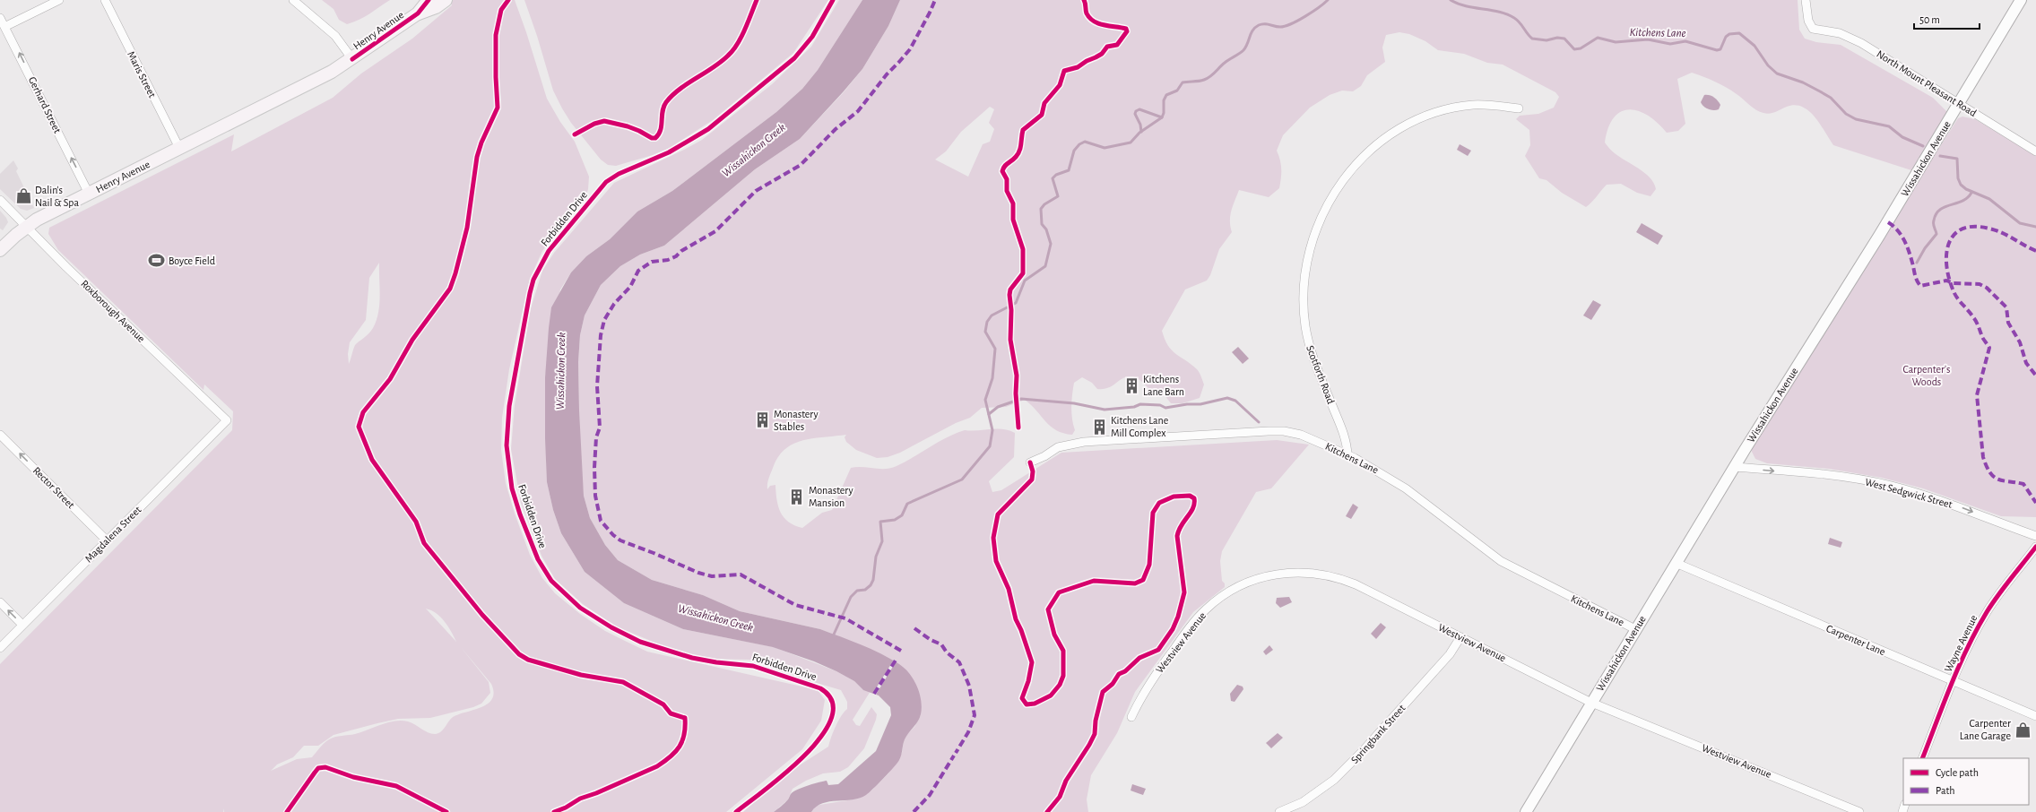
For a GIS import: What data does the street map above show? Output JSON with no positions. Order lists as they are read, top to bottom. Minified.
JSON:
{"streets":{"main road":["Henry Avenue"],"street":["Maris Street","North Mount Pleasant Road","Gerhard Street","Wissahickon Avenue","Roxborough Avenue","Scotforth Road","Kitchens Lane","Rector Street","West Sedgwick Street","Magdalena Street","Carpenter Lane","Westview Avenue","Wayne Avenue","Springbank Street"],"cycle path":["Forbidden Drive"]},"crossings":[["Henry Avenue","Maris Street"],["Henry Avenue","Gerhard Street"],["Henry Avenue","Roxborough Avenue"],["North Mount Pleasant Road","Wissahickon Avenue"],["Wissahickon Avenue","Kitchens Lane"],["Wissahickon Avenue","West Sedgwick Street"],["Wissahickon Avenue","Carpenter Lane"],["Wissahickon Avenue","Westview Avenue"],["Roxborough Avenue","Magdalena Street"],["Scotforth Road","Kitchens Lane"],["Rector Street","Magdalena Street"],["Carpenter Lane","Wayne Avenue"],["Westview Avenue","Springbank Street"]],"one_way":["Gerhard Street","Rector Street","West Sedgwick Street"],"water":["Kitchens Lane","Wissahickon Creek"],"parks":["Carpenter's Woods"],"places":{"shop":["Dalin's Nail & Spa","Carpenter Lane Garage"],"sports":["Boyce Field"],"building":["Kitchens Lane Barn","Monastery Stables","Kitchens Lane Mill Complex","Monastery Mansion"]},"legend":["Cycle path","Path"],"scale_bar":"50 m"}
